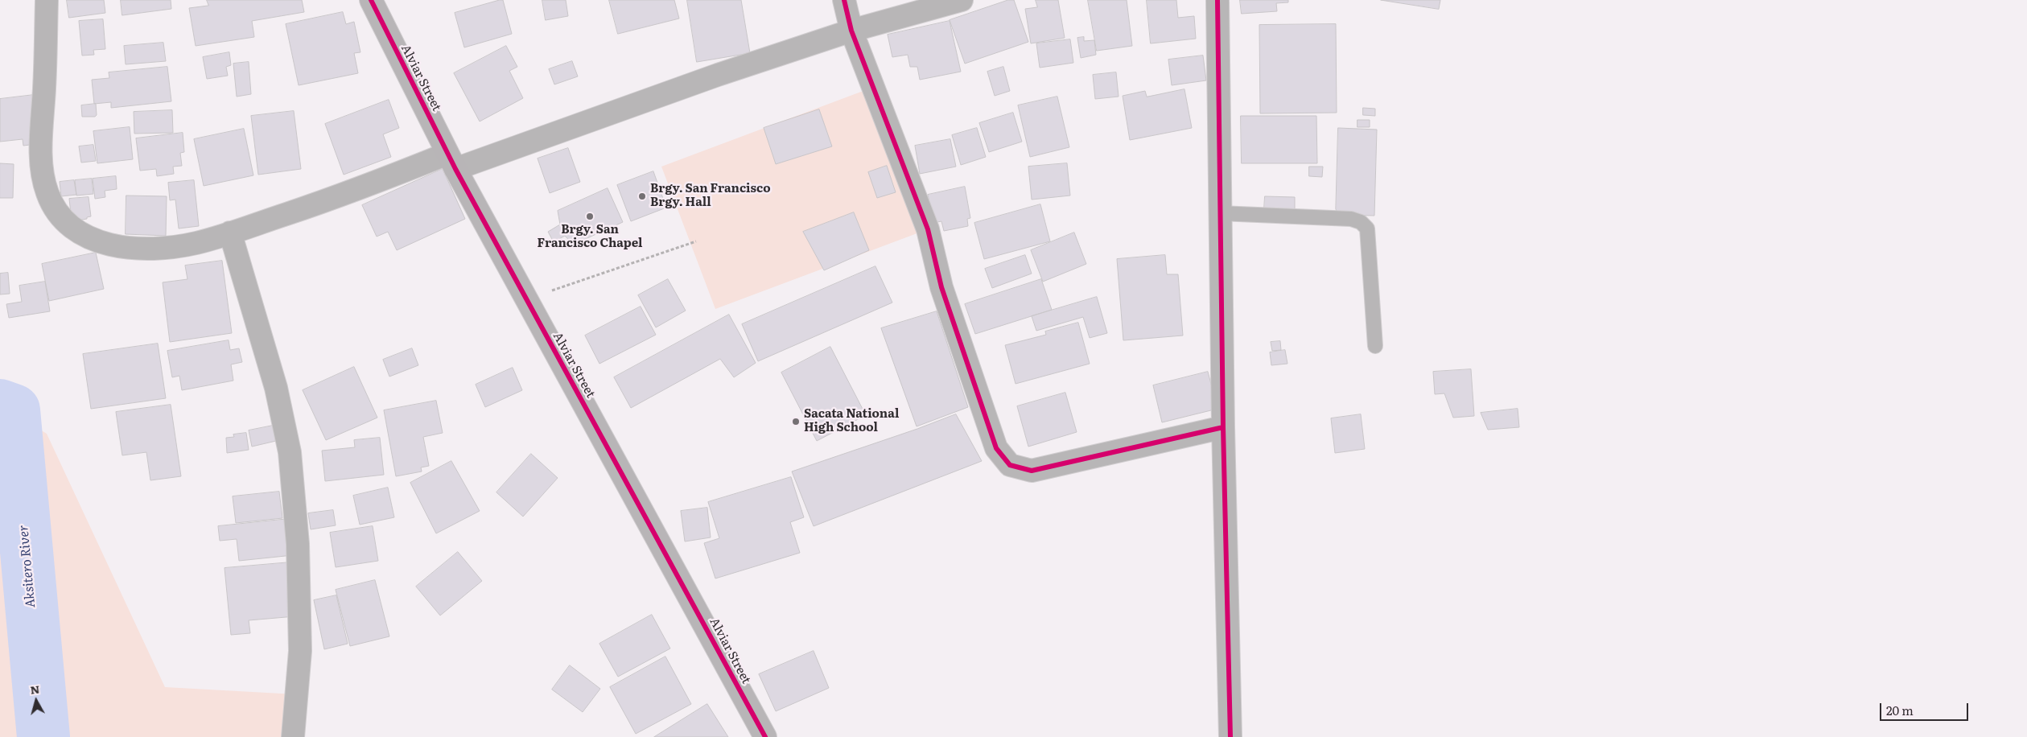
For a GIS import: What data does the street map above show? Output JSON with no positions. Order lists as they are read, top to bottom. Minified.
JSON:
{"streets":{"street":["Alviar Street"]},"water":["Aksitero River"],"places":["Brgy. San Francisco Brgy. Hall","Brgy. San Francisco Chapel","Sacata National High School"],"scale_bar":"20 m","north":"top"}
